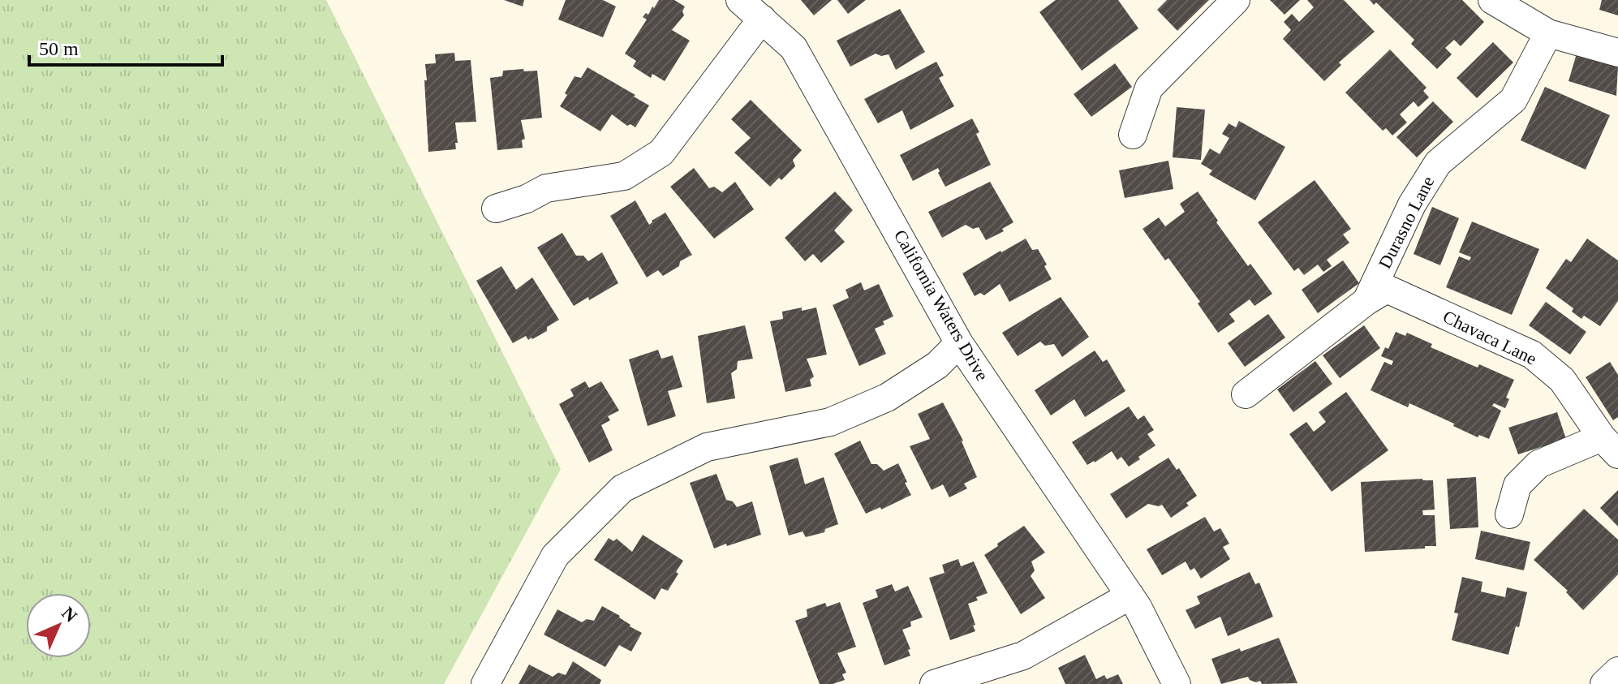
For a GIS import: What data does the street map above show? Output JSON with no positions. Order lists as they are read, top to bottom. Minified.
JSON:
{"streets":{"street":["Durasno Lane","California Waters Drive","Chavaca Lane"]},"crossings":[["Durasno Lane","Chavaca Lane"]],"scale_bar":"50 m","north":"top right"}
